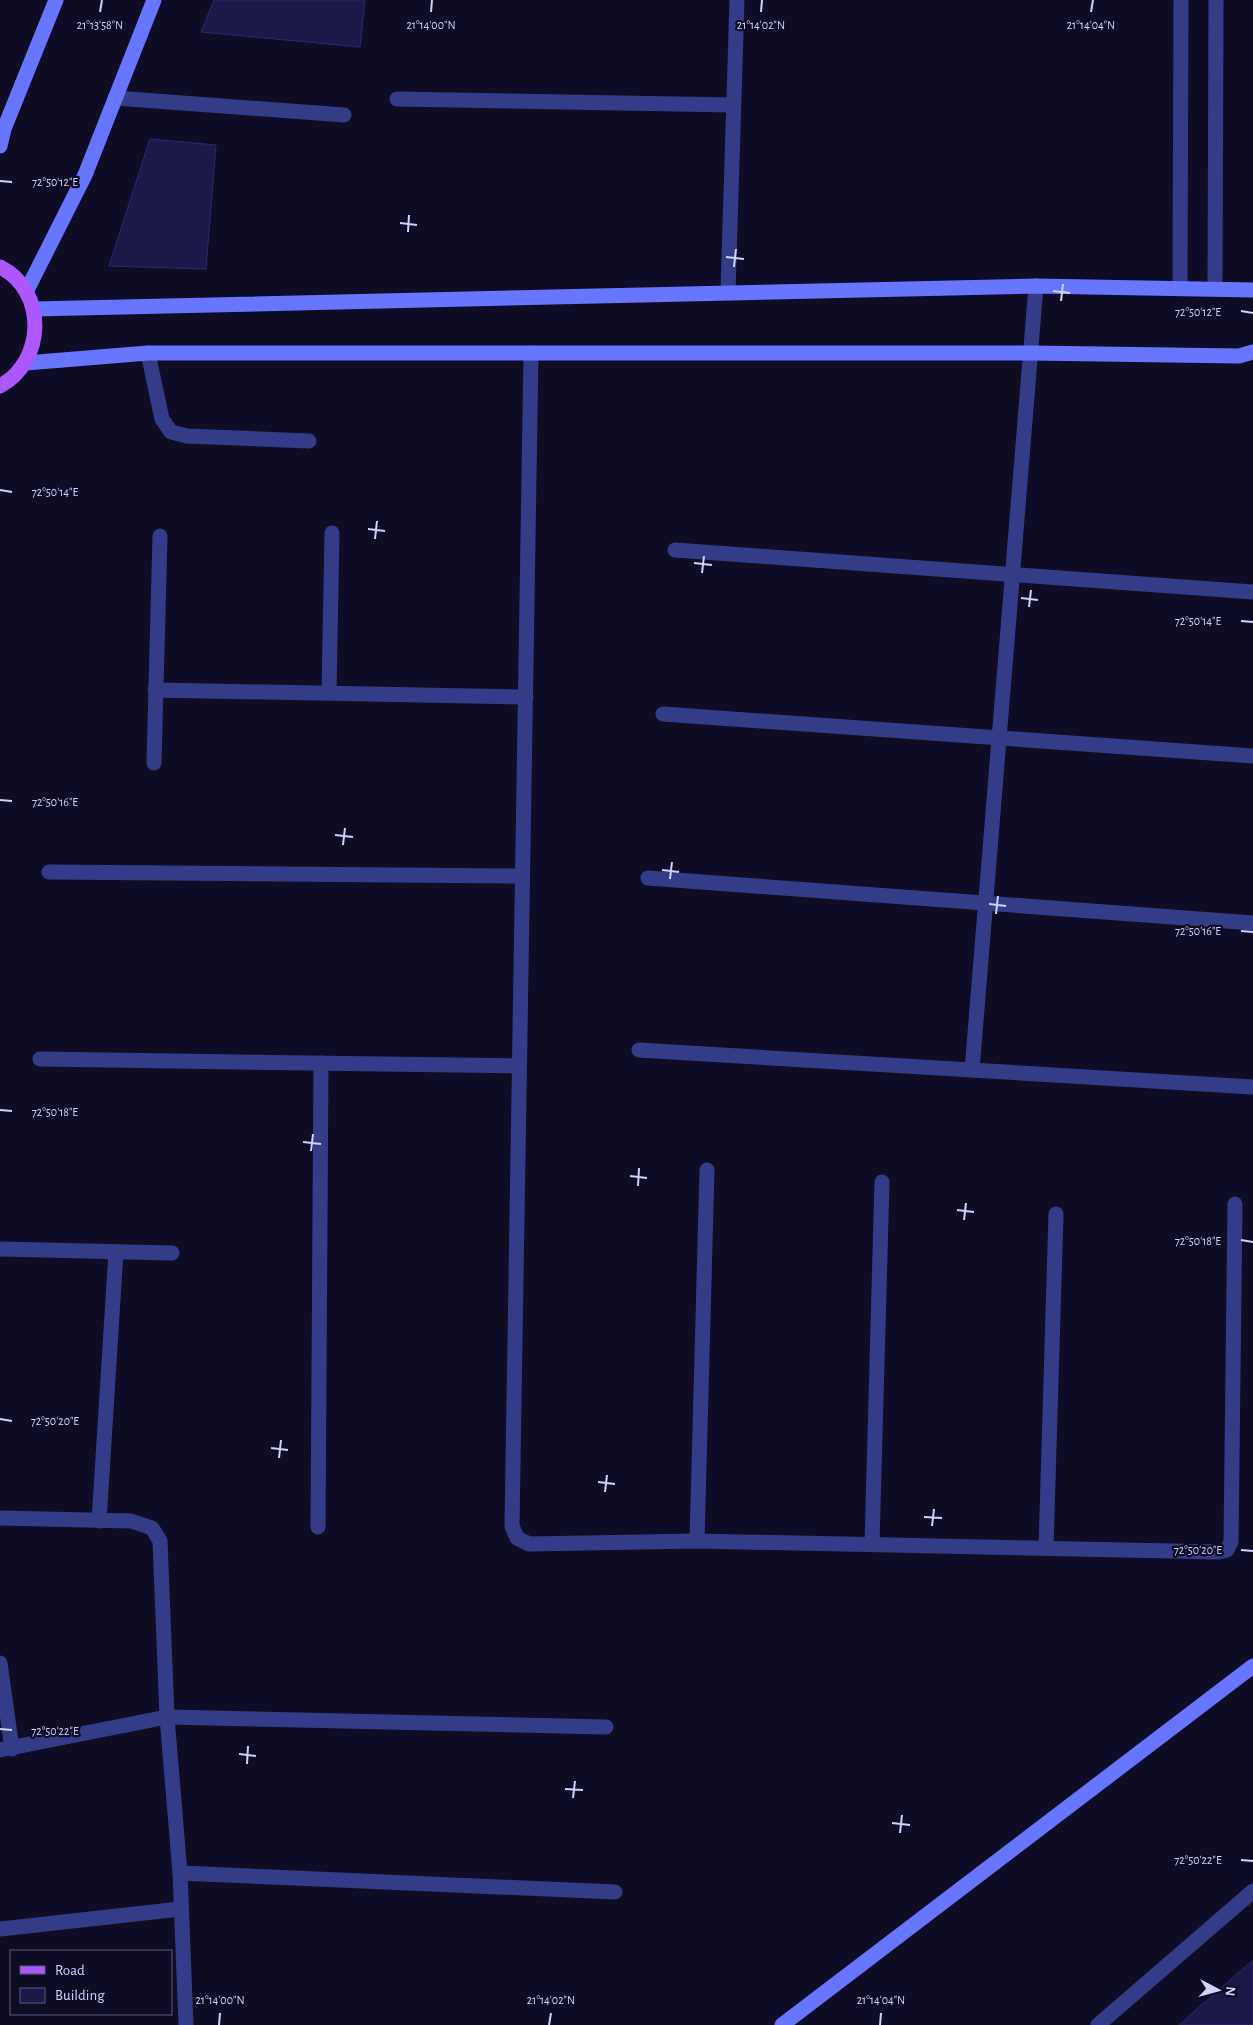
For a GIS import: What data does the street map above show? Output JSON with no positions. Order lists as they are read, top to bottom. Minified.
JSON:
{"legend":["Road","Building"],"north":"right","coordinates":["21°13'58\"N","21°14'00\"N","21°14'02\"N","21°14'04\"N","72°50'12\"E","72°50'14\"E","72°50'16\"E","72°50'18\"E","72°50'20\"E","72°50'22\"E"]}
